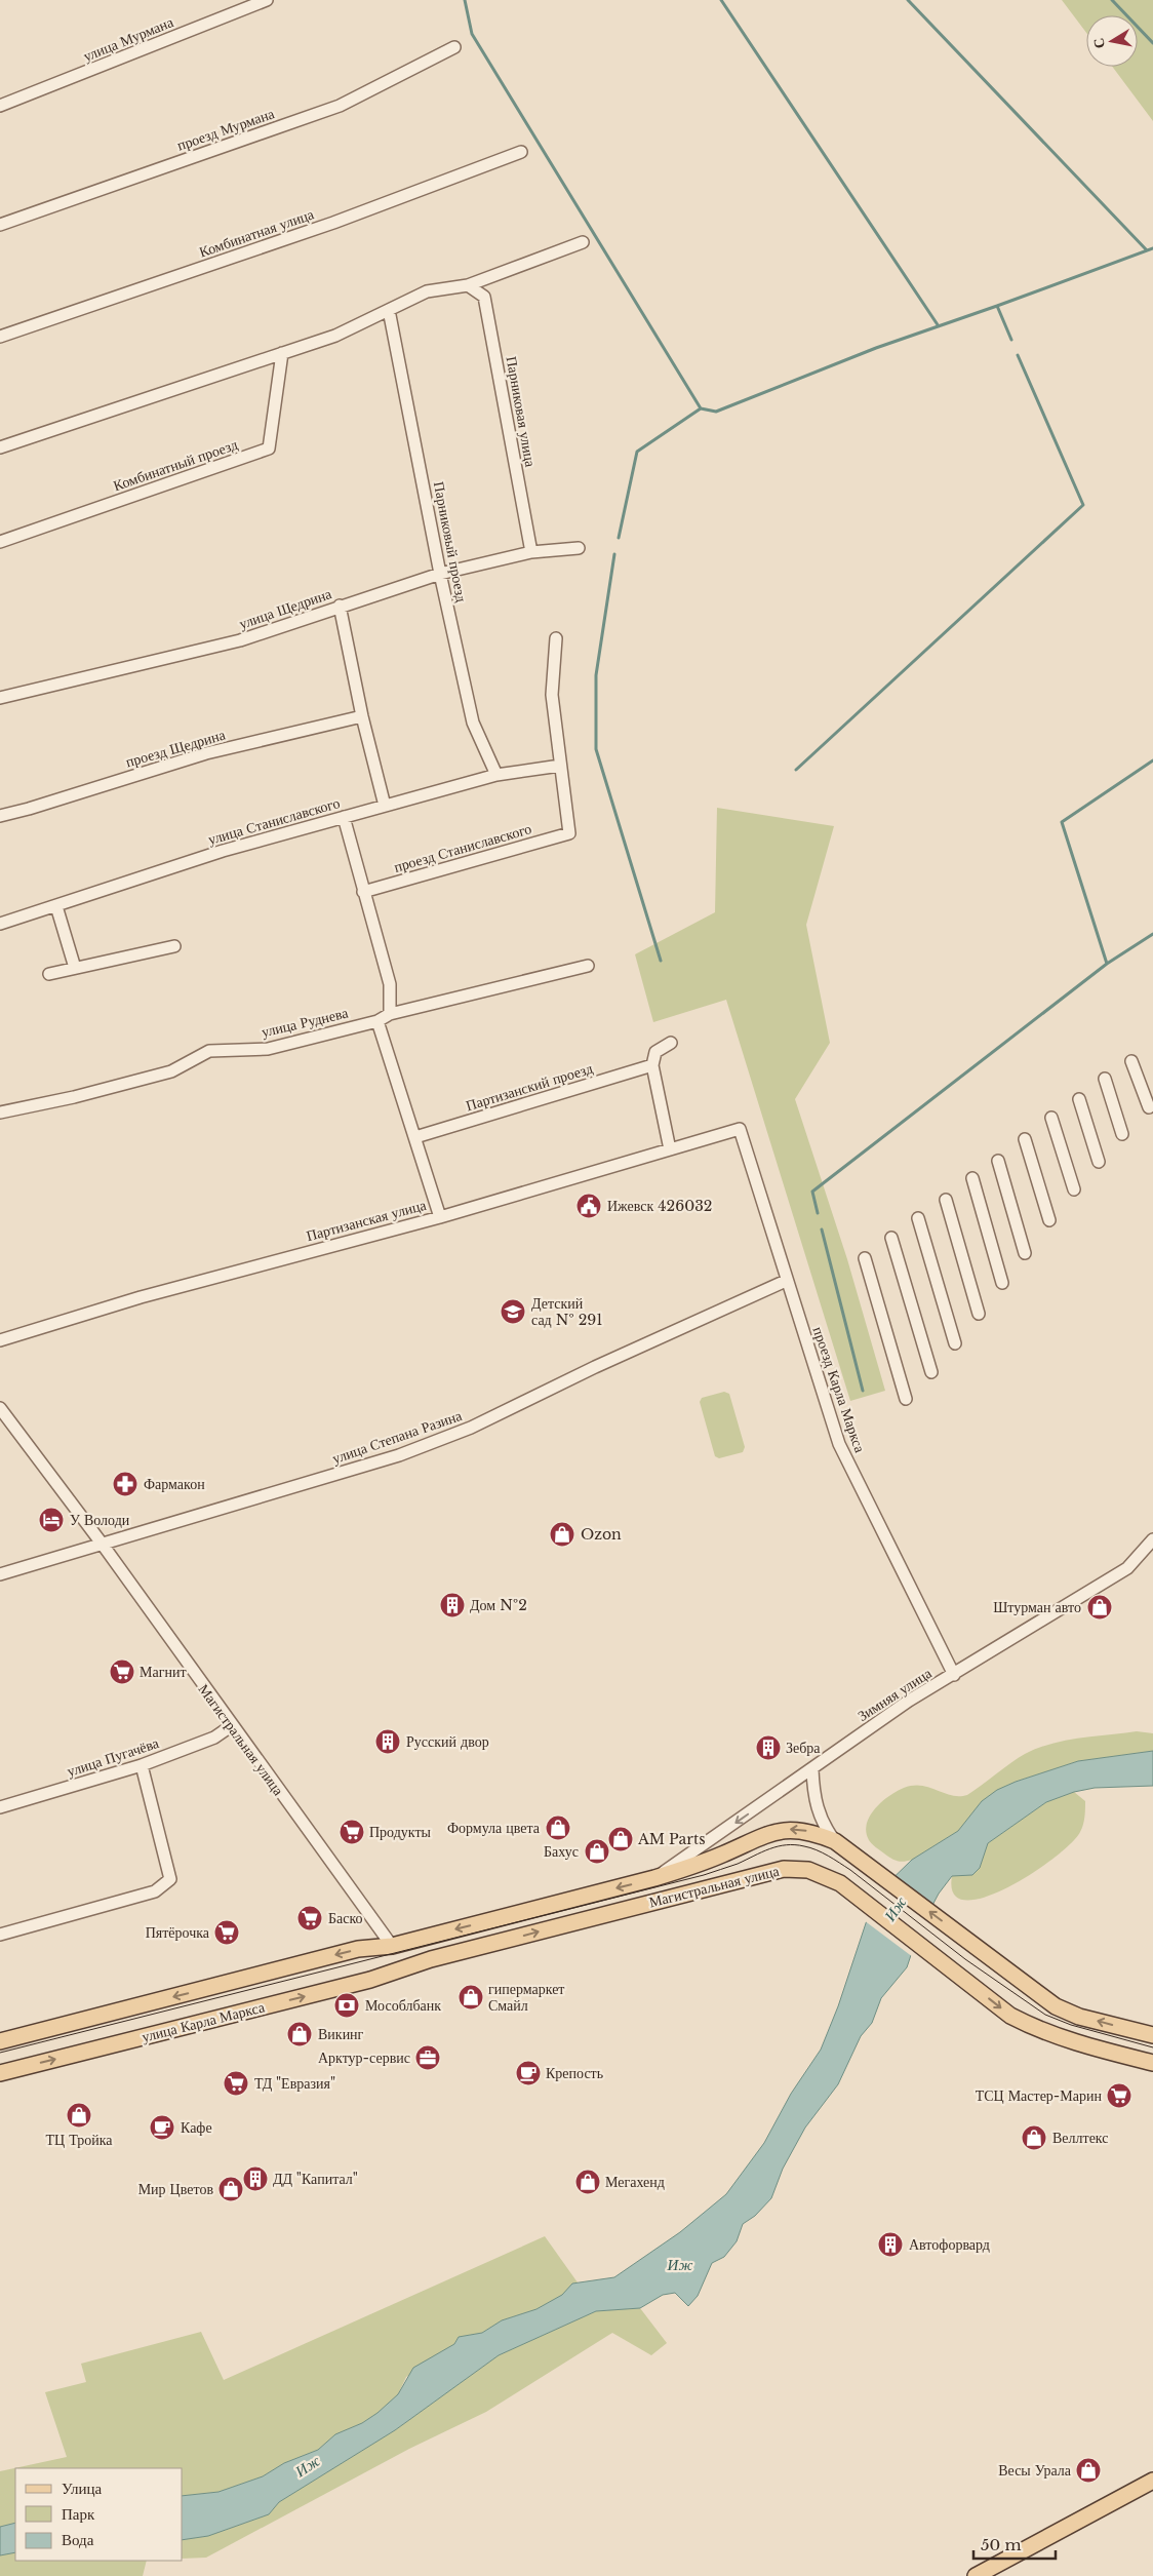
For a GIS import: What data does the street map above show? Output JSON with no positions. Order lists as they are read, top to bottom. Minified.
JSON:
{"streets":{"main road":["Магистральная улица","улица Карла Маркса"],"street":["улица Мурмана","проезд Мурмана","Комбинатная улица","Парниковая улица","Комбинатный проезд","Парниковый проезд","улица Щедрина","проезд Щедрина","улица Станиславского","проезд Станиславского","улица Руднева","Партизанский проезд","Партизанская улица","проезд Карла Маркса","улица Степана Разина","Зимняя улица","улица Пугачёва"]},"crossings":[["Парниковая улица","улица Щедрина"],["Парниковый проезд","улица Щедрина"],["Парниковый проезд","улица Станиславского"],["улица Станиславского","проезд Станиславского"],["Партизанская улица","проезд Карла Маркса"],["проезд Карла Маркса","улица Степана Разина"],["проезд Карла Маркса","Зимняя улица"],["улица Степана Разина","Магистральная улица"],["Зимняя улица","Магистральная улица"],["Магистральная улица","улица Пугачёва"],["Магистральная улица","улица Карла Маркса"]],"water":["Иж"],"places":{"public building":["Ижевск 426032"],"school or university":["Детский сад № 291"],"pharmacy":["Фармакон"],"hotel":["У Володи"],"shop":["Ozon","Штурман авто","Формула цвета","AM Parts","Бахус","гипермаркет Смайл","Викинг","ТЦ Тройка","Веллтекс","Мегахенд","Мир Цветов","Весы Урала"],"building":["Дом №2","Русский двор","Зебра","ДД \"Капитал\"","Автофорвард"],"supermarket":["Магнит","Продукты","Баско","Пятёрочка","ТД \"Евразия\"","ТСЦ Мастер-Марин"],"bank":["Мособлбанк"],"office":["Арктур-сервис"],"cafe":["Крепость","Кафе"]},"legend":["Улица","Парк","Вода"],"scale_bar":"50 m","north":"left"}
